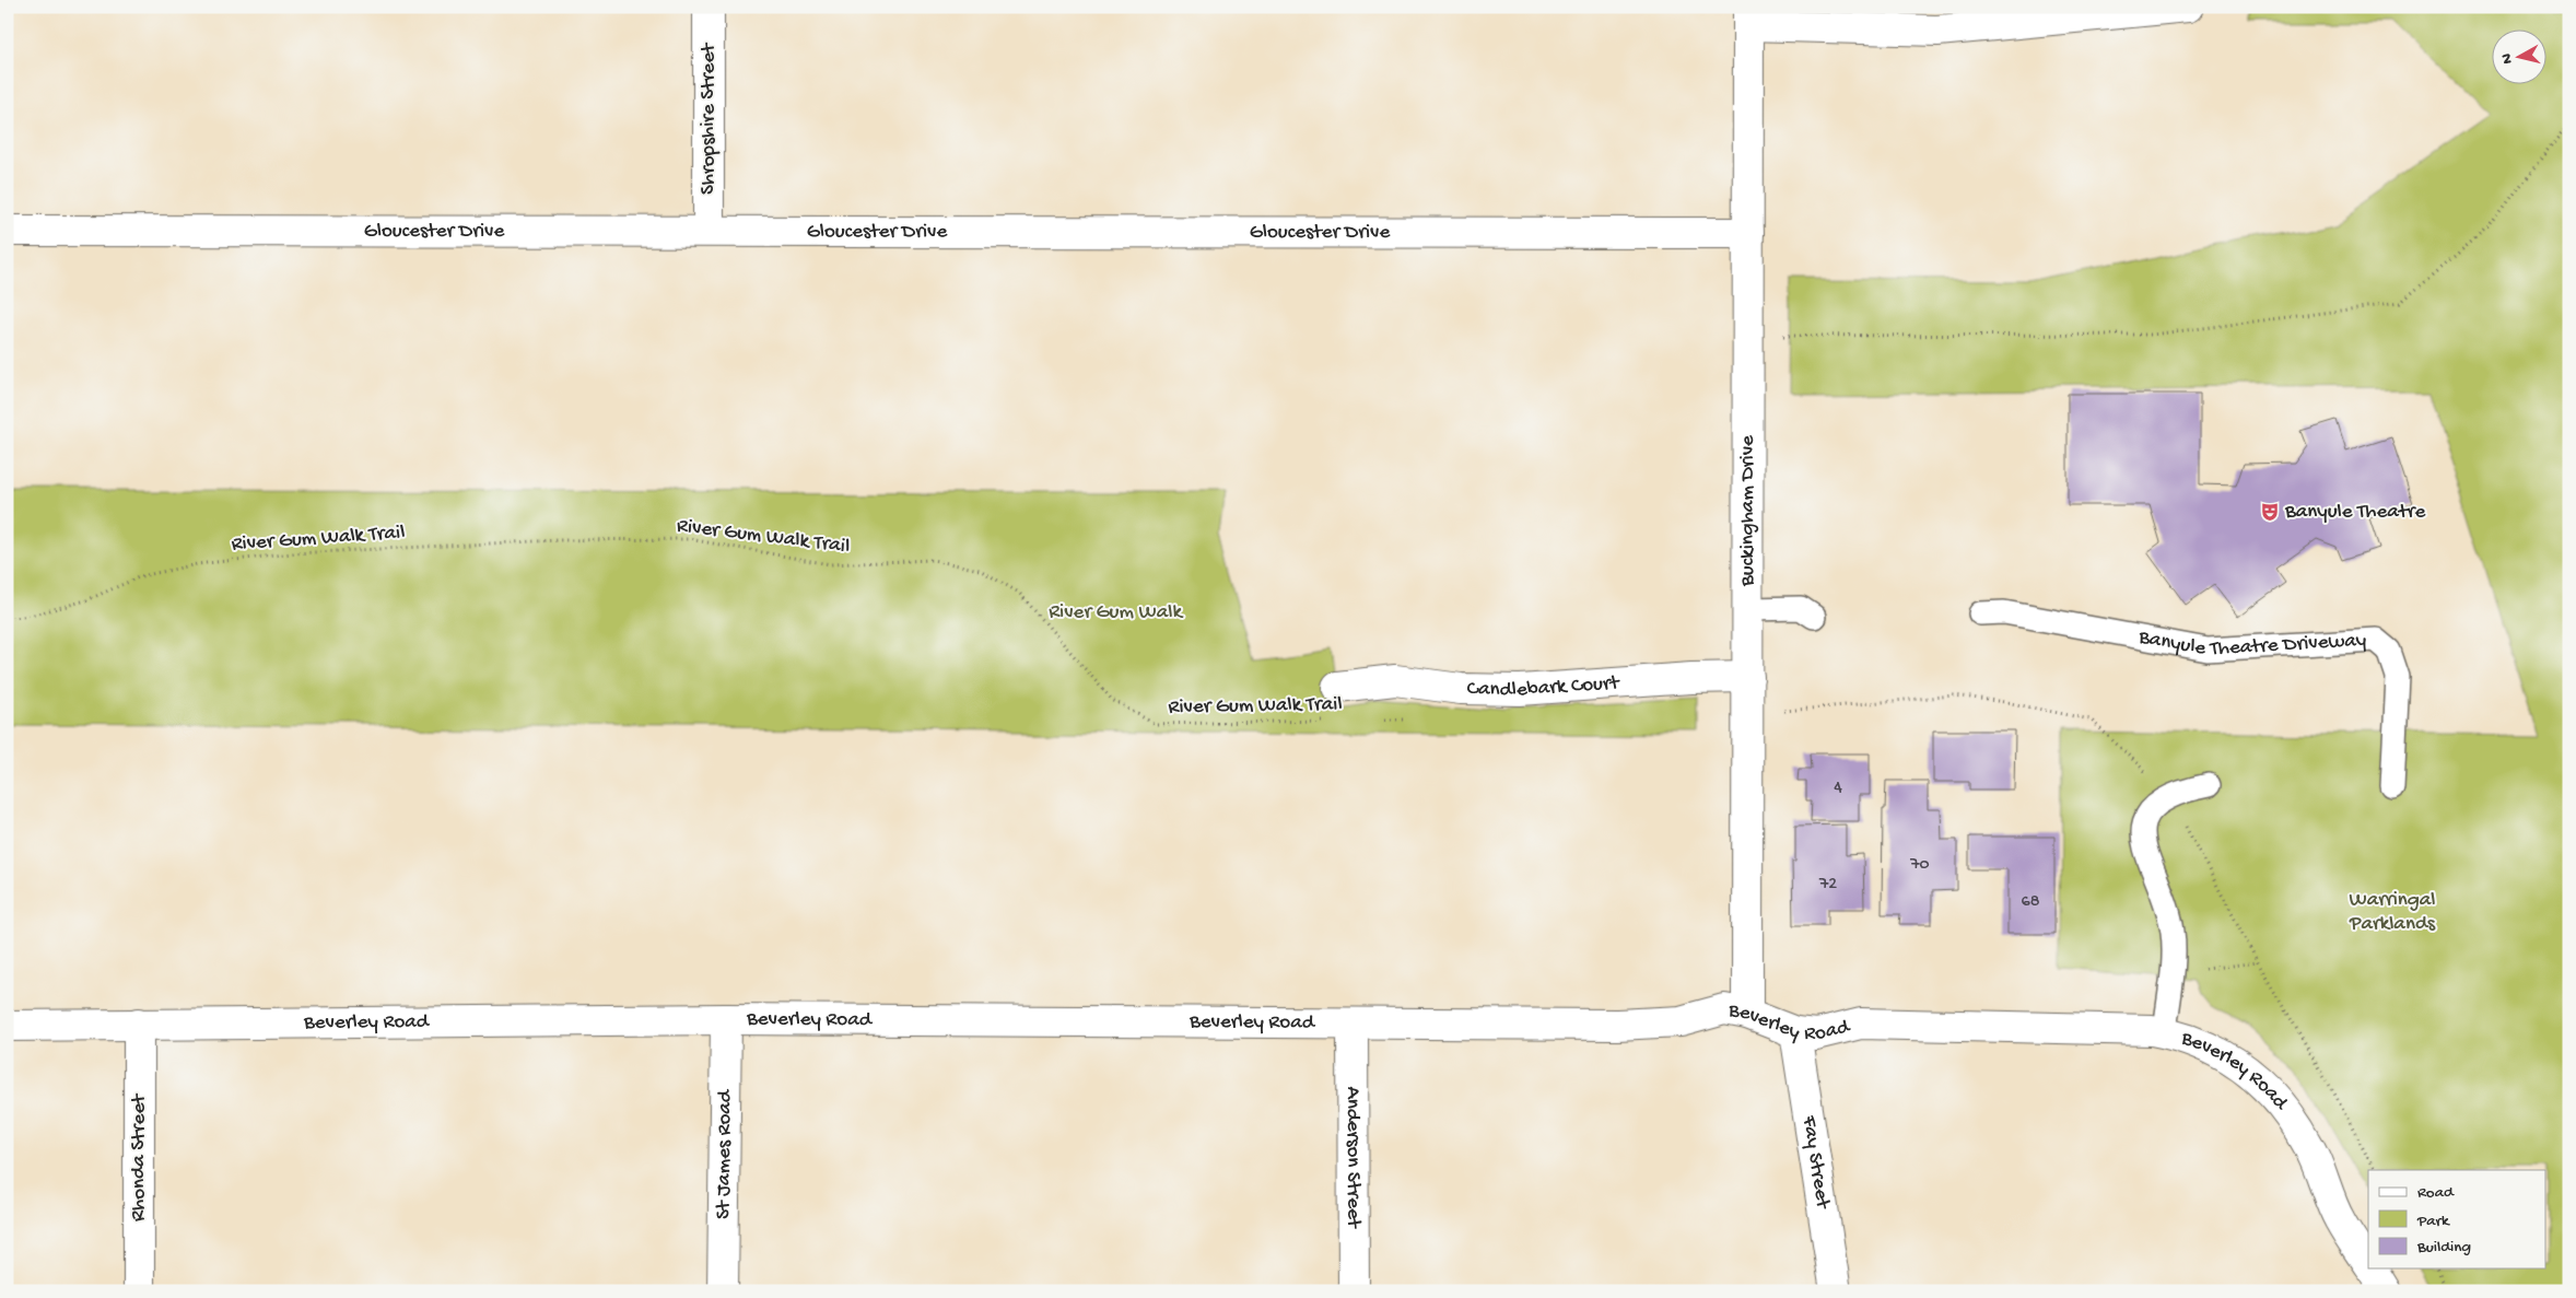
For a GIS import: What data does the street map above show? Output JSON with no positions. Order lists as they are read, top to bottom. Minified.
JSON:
{"streets":{"street":["Shropshire Street","Gloucester Drive","Buckingham Drive","Candlebark Court","Beverley Road","St James Road","Anderson Street","Rhonda Street","Fay Street"],"lane":["Banyule Theatre Driveway"],"path":["River Gum Walk Trail"]},"crossings":[["Shropshire Street","Gloucester Drive"],["Gloucester Drive","Buckingham Drive"],["Buckingham Drive","Candlebark Court"],["Buckingham Drive","Beverley Road"],["Beverley Road","St James Road"],["Beverley Road","Anderson Street"],["Beverley Road","Rhonda Street"],["Beverley Road","Fay Street"]],"parks":["River Gum Walk","Warringal Parklands"],"places":{"theatre":["Banyule Theatre"]},"house_numbers":["4","70","72","68"],"legend":["Road","Park","Building"],"north":"left"}
